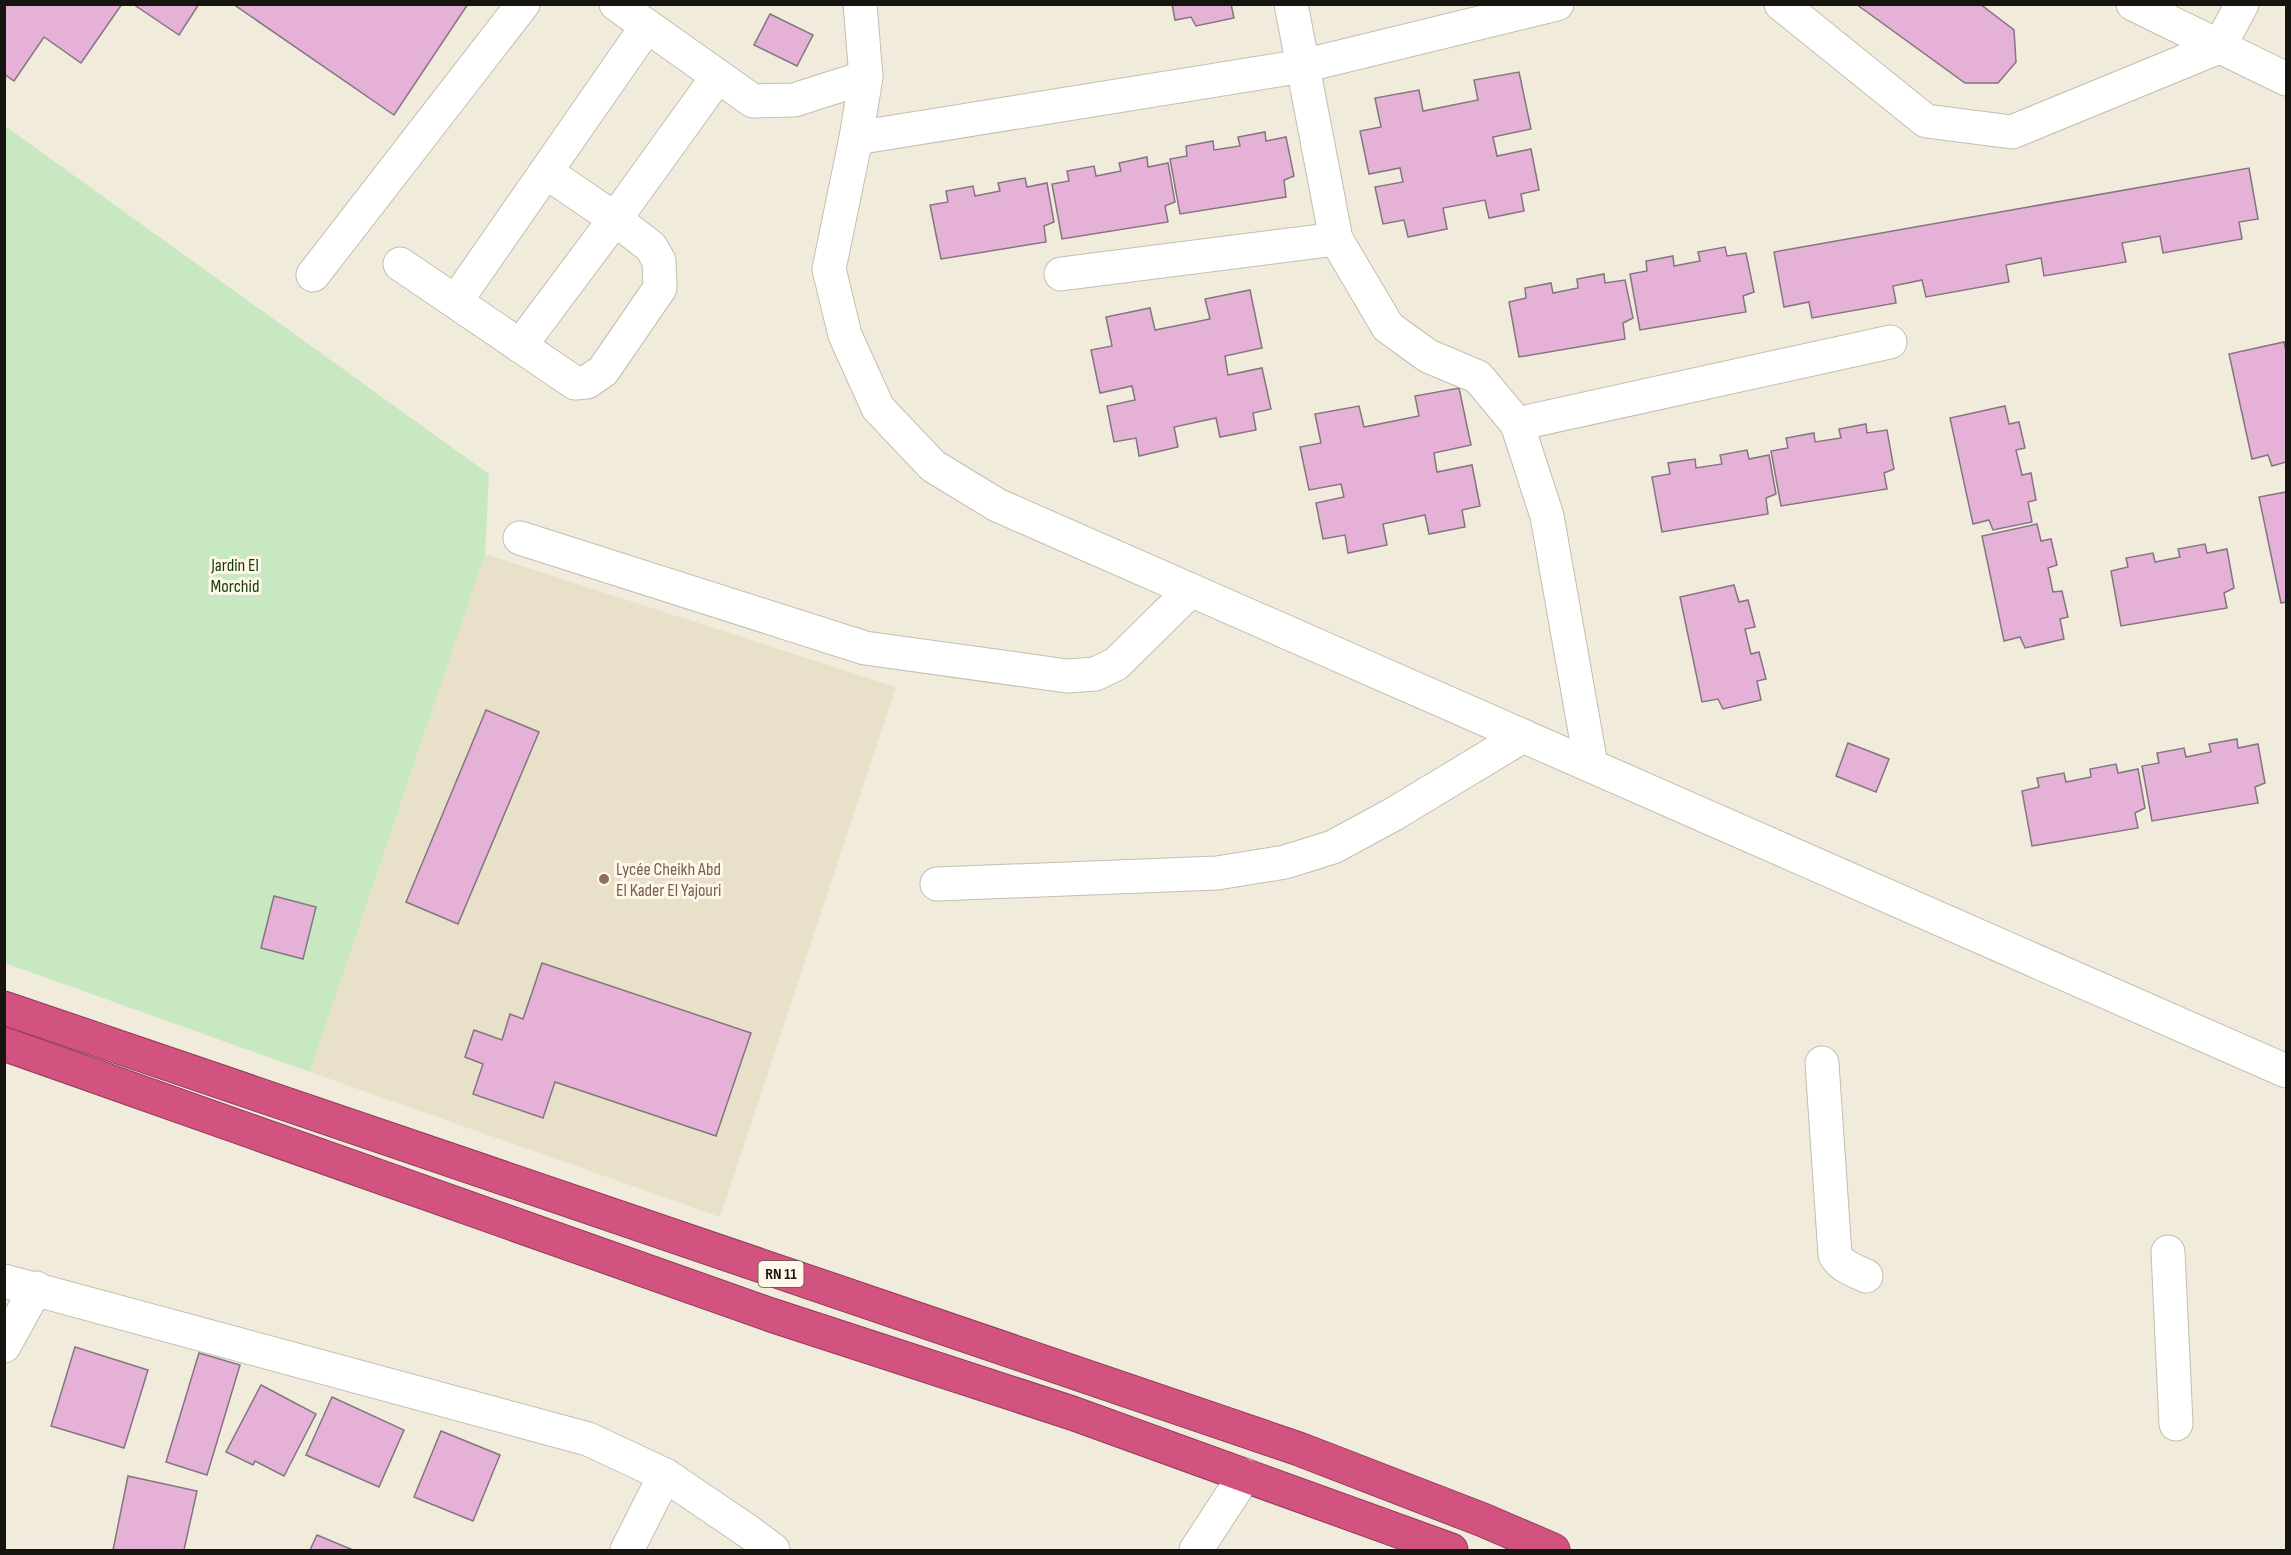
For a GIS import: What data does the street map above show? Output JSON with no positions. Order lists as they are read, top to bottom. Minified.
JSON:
{"streets":{"highway":["RN 11"]},"parks":["Jardin El Morchid"],"places":["Lycée Cheikh Abd El Kader El Yajouri"]}
